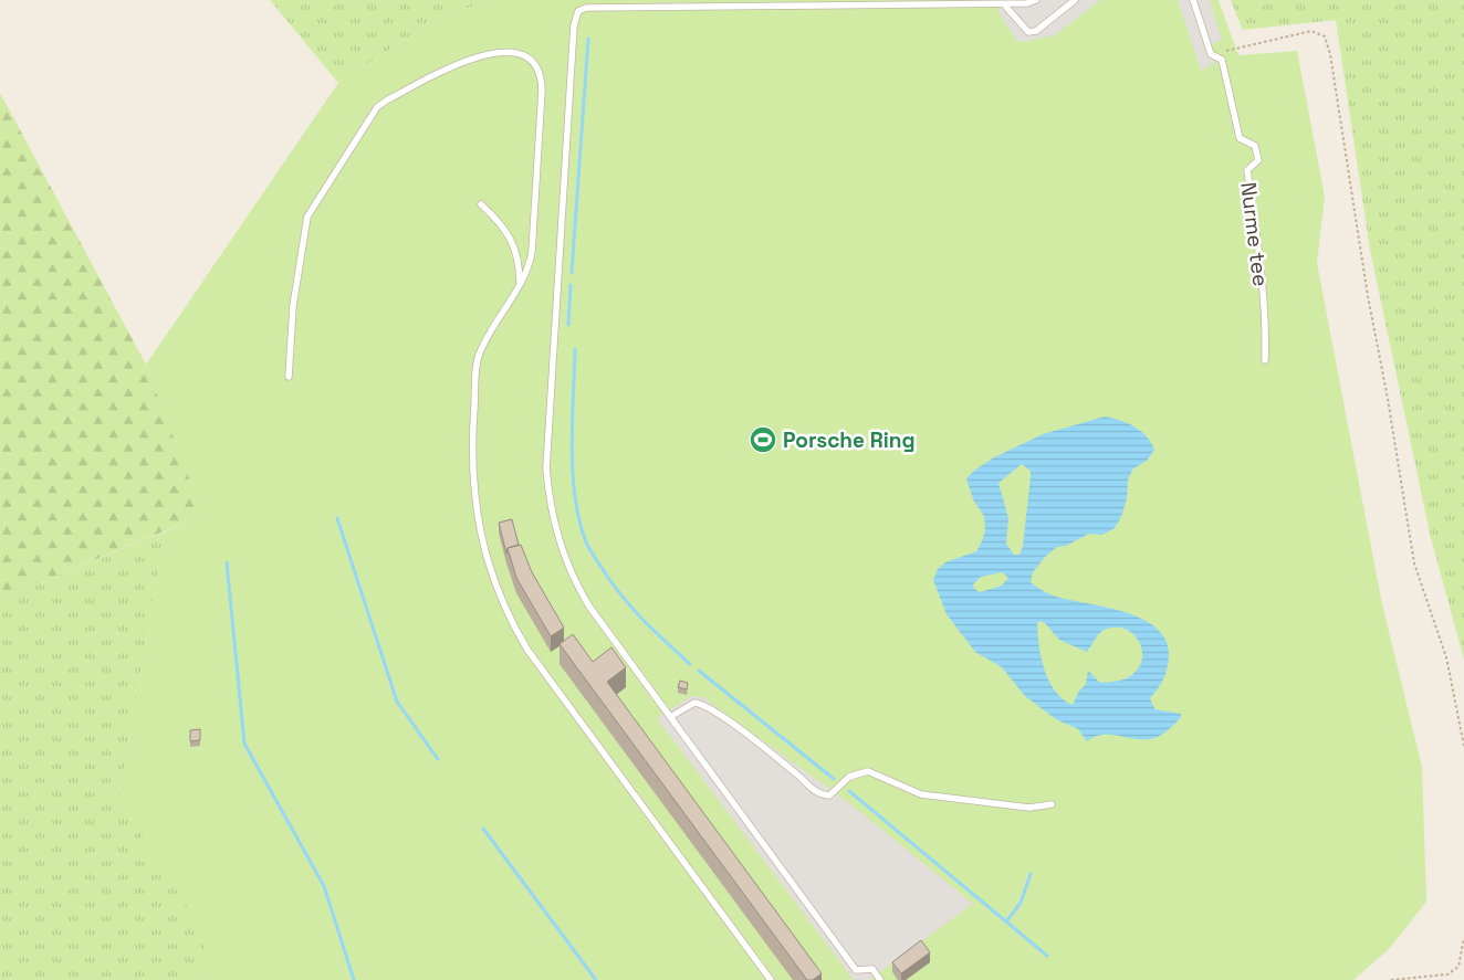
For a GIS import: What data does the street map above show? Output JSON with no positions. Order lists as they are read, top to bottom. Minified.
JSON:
{"streets":{"lane":["Nurme tee"]},"places":{"sports":["Porsche Ring"]}}
